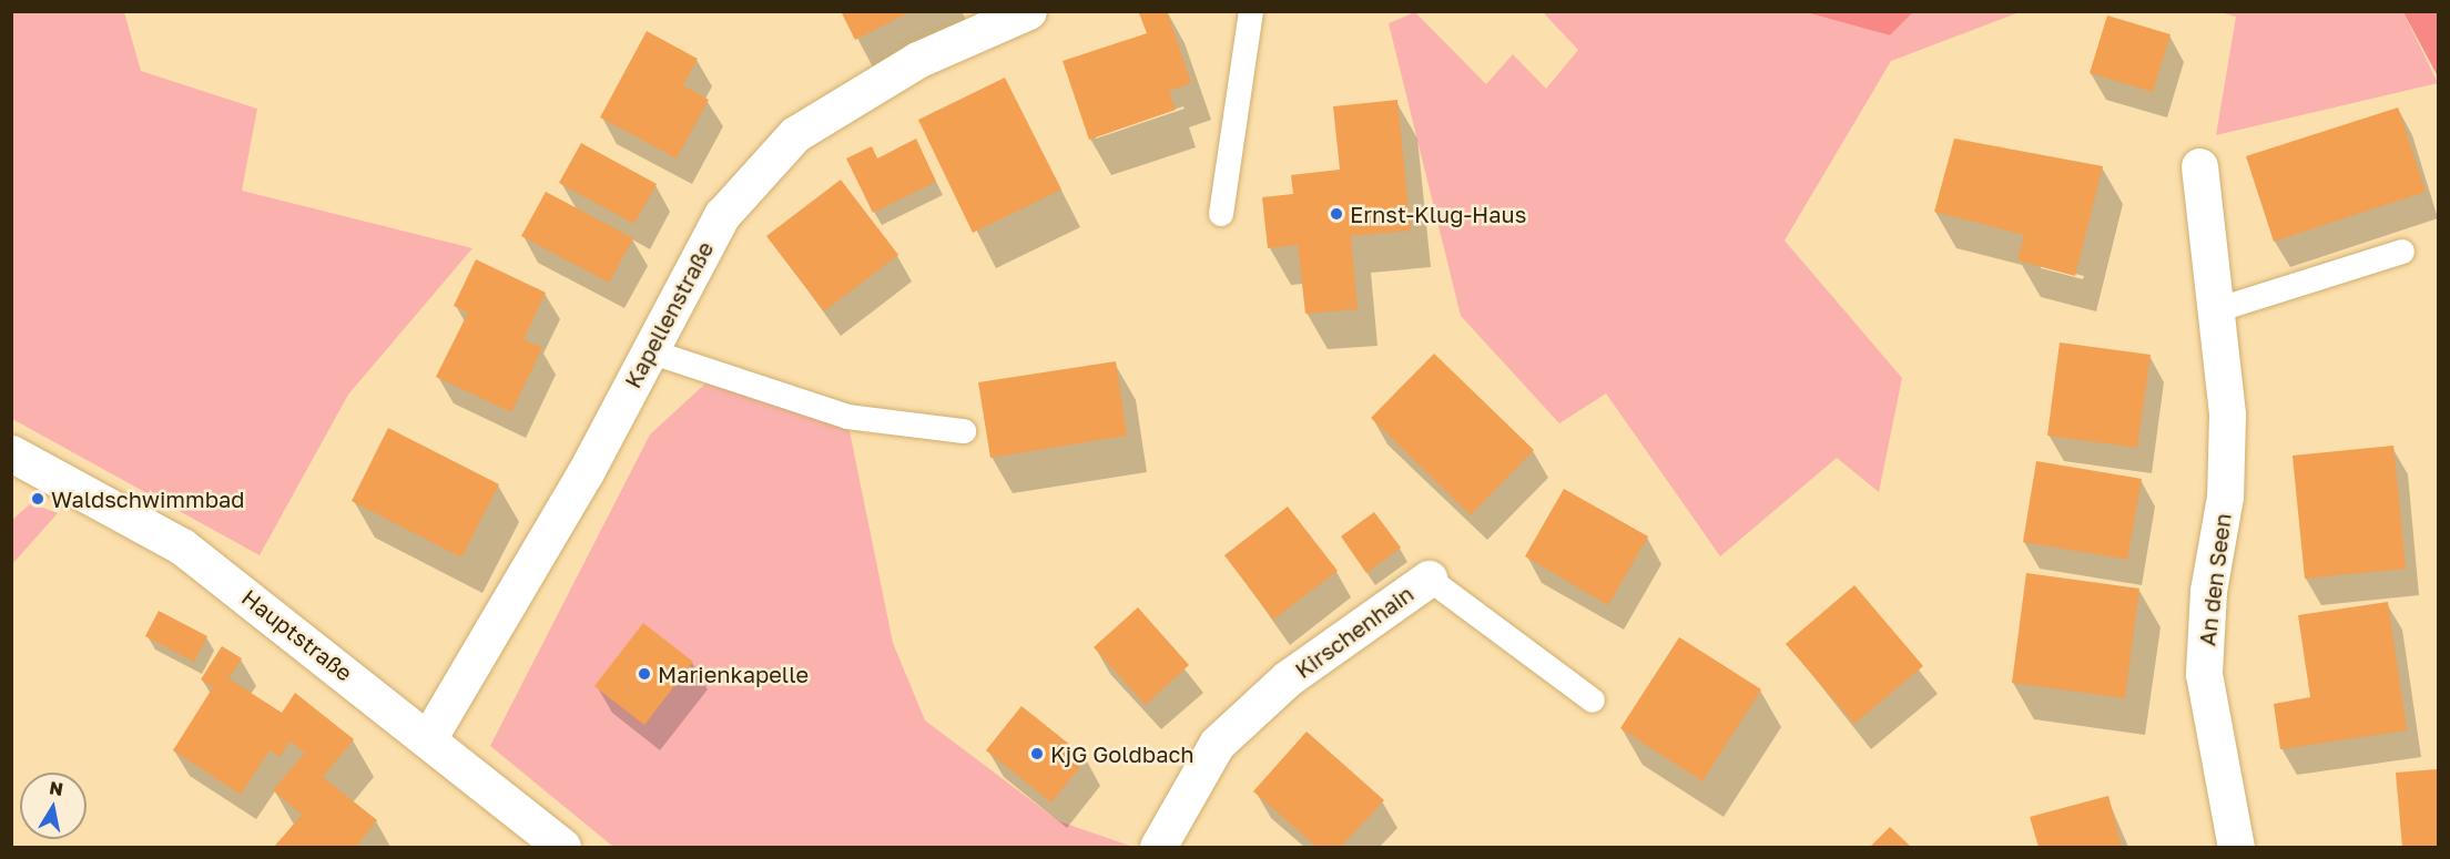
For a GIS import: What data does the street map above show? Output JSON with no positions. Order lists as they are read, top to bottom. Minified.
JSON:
{"streets":{"street":["Kapellenstraße","An den Seen","Kirschenhain","Hauptstraße"]},"crossings":[["Kapellenstraße","Hauptstraße"]],"places":["Ernst-Klug-Haus","Waldschwimmbad","Marienkapelle","KjG Goldbach"],"north":"top"}
